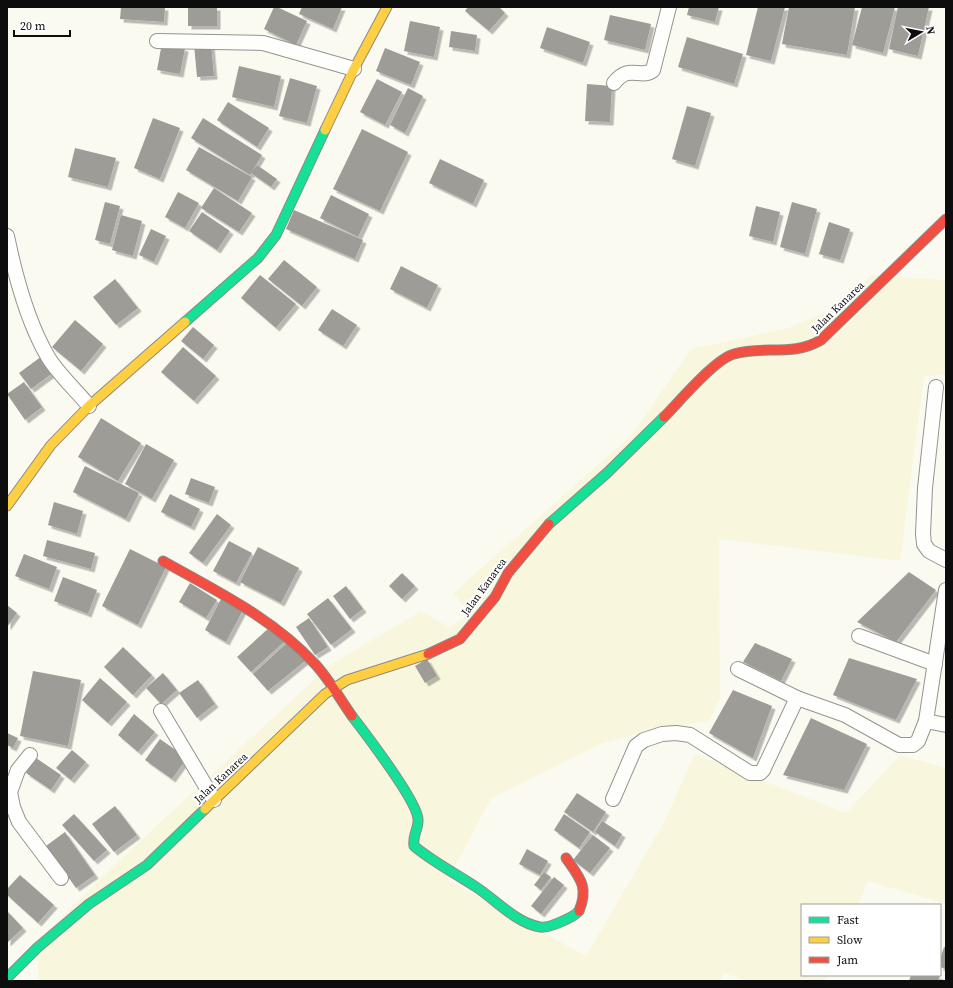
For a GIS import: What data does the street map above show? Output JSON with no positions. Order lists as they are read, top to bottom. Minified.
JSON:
{"streets":{"street":["Jalan Kanarea"]},"legend":["Fast","Slow","Jam"],"scale_bar":"20 m","north":"right"}
